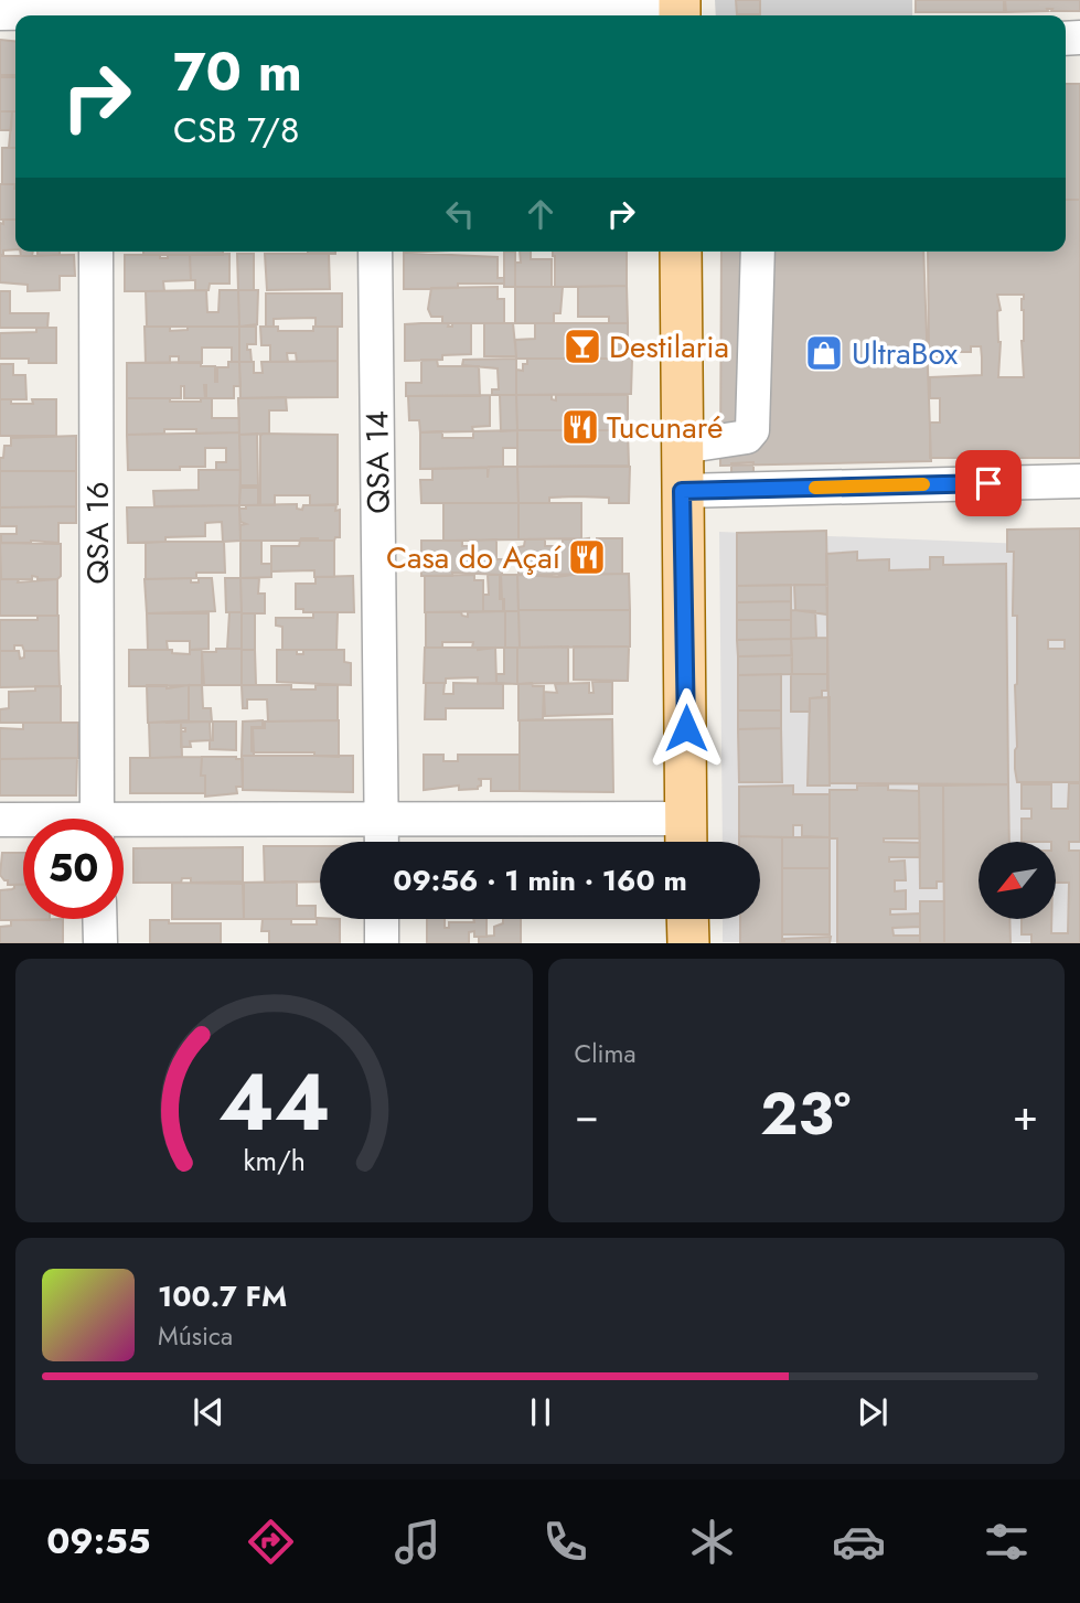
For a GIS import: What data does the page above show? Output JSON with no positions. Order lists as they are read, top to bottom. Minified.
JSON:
{"streets":{"street":["QSA 14","QSA 16"]},"places":{"bar":["Destilaria"],"shop":["UltraBox"],"restaurant":["Tucunaré","Casa do Açaí"]},"north":"bottom left","page":{"turn":["70 m","CSB 7/8"],"limit":"50","trip":"09:56 · 1 min · 160 m","tile":"Clima","heat":["−","23°","+"],"song":["100.7 FM","Música"],"tabs":"09:55","gauge":["44","km/h"]}}
